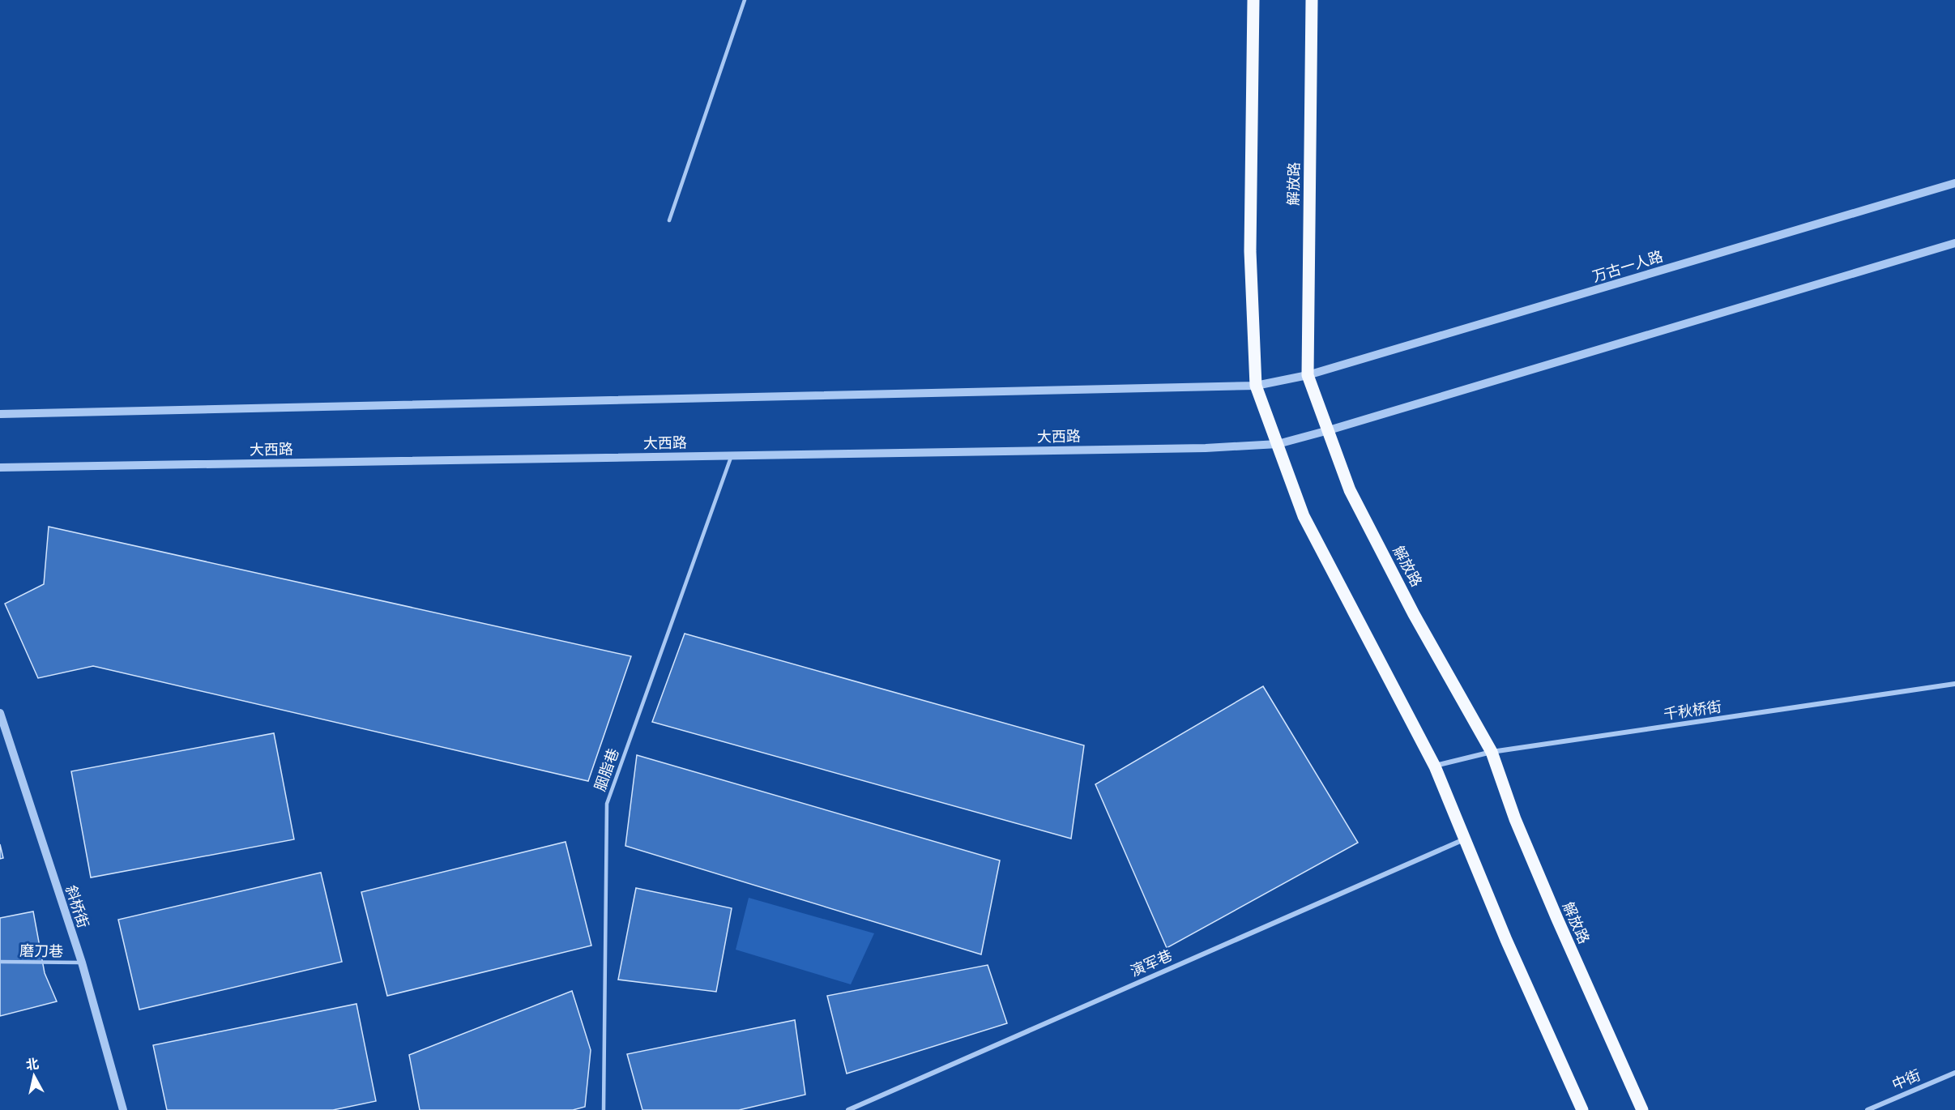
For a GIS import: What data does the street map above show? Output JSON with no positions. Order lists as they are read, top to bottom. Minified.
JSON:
{"streets":{"main road":["解放路"],"street":["万古一人路","大西路","千秋桥街","斜桥街","演军巷","中街"],"lane":["胭脂巷","磨刀巷"]},"crossings":[["解放路","万古一人路"],["解放路","大西路"],["解放路","千秋桥街"],["大西路","胭脂巷"],["斜桥街","磨刀巷"]],"north":"top"}
